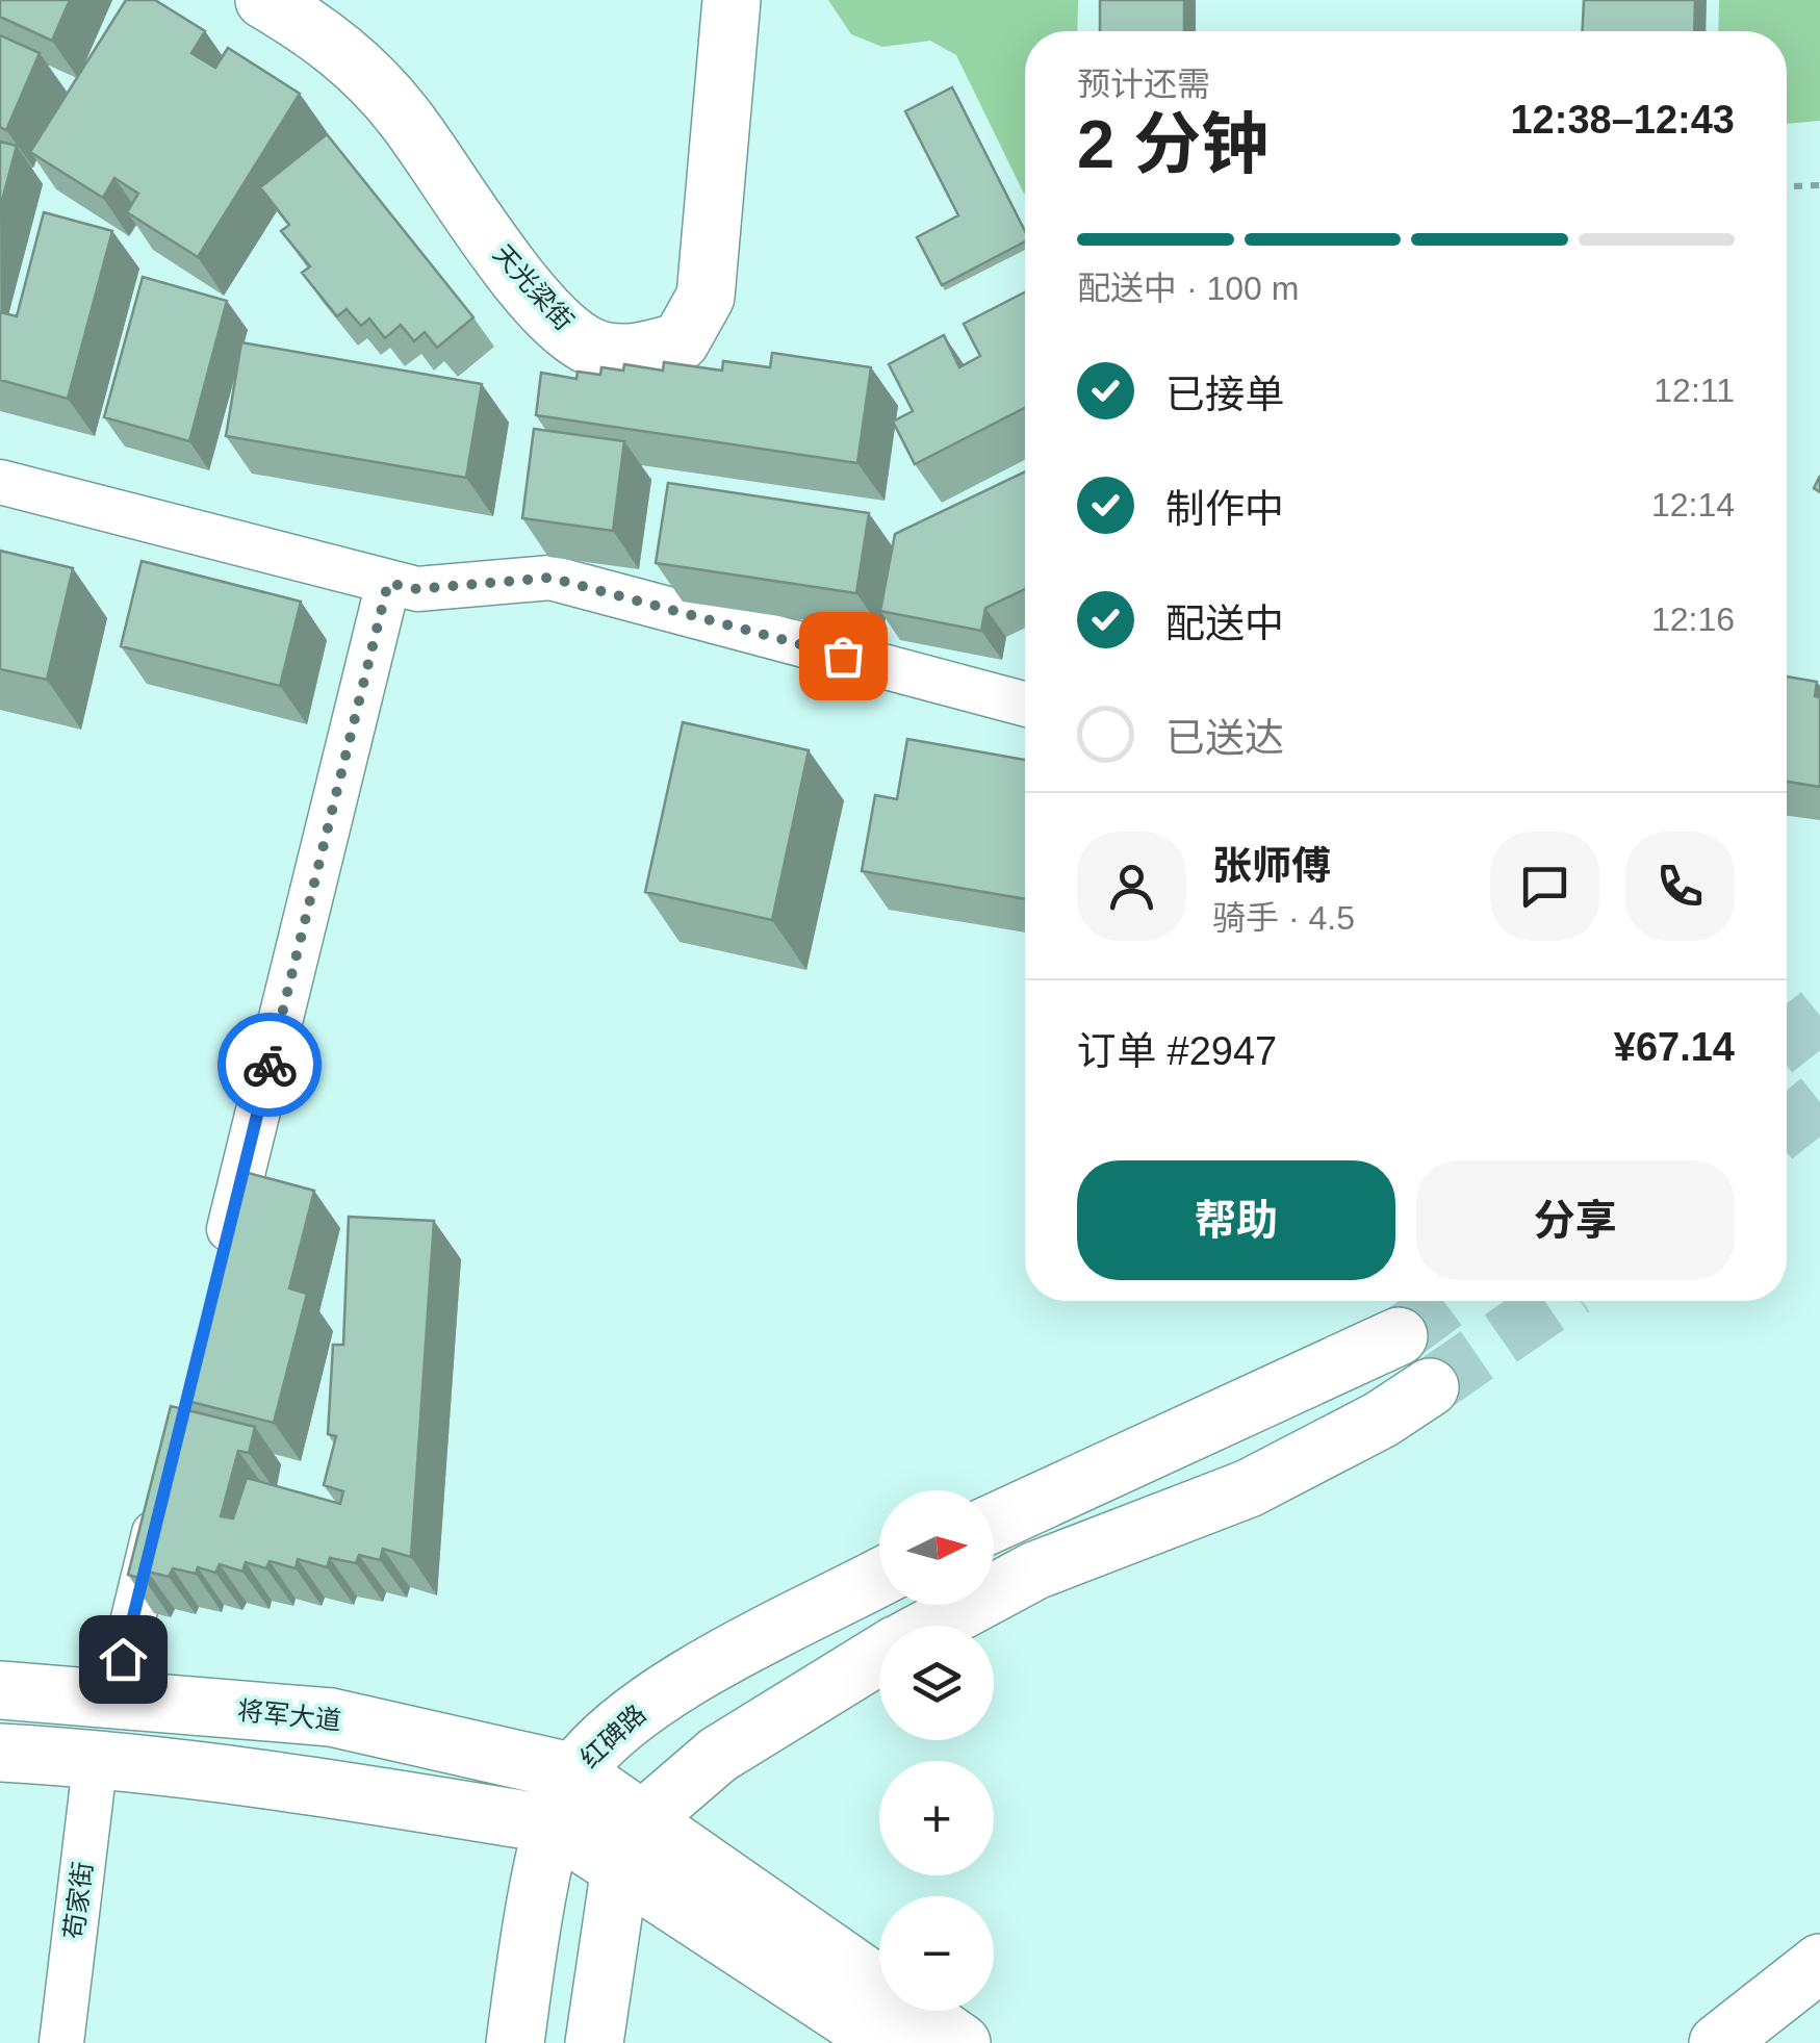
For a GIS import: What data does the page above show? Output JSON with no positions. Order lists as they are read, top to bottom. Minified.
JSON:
{"streets":{"main road":["天光梁街","将军大道","红碑路"],"street":["苟家街"]},"crossings":[["将军大道","红碑路"]],"north":"right","page":{"heading":["2 分钟","预计还需","12:38–12:43"],"panel":["张师傅","骑手 · 4.5","订单 #2947","¥67.14"],"bar":"配送中 · 100 m","list":[["已接单","12:11"],["制作中","12:14"],["配送中","12:16"],"已送达"],"buttons":["帮助","分享"],"map_buttons":["+","−"]}}
